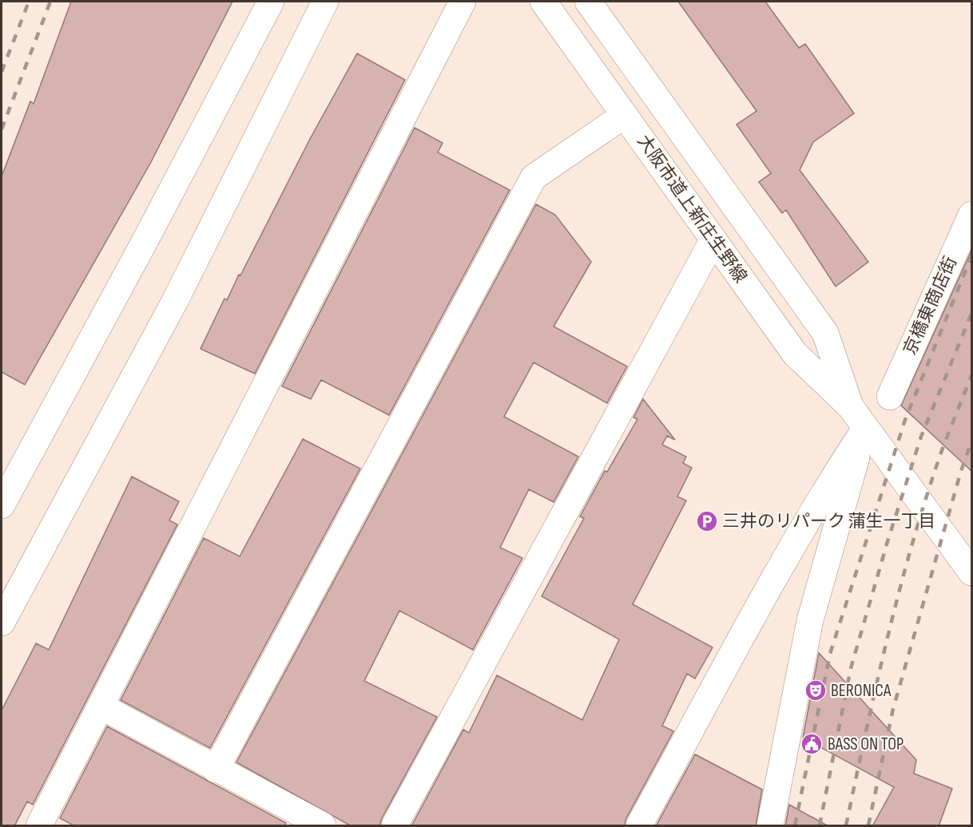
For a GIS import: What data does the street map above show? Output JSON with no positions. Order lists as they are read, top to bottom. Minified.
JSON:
{"streets":{"street":["大阪市道上新庄生野線","京橋東商店街"]},"places":{"parking":["三井のリパーク 蒲生一丁目"],"theatre":["BERONICA"],"public building":["BASS ON TOP"]}}
